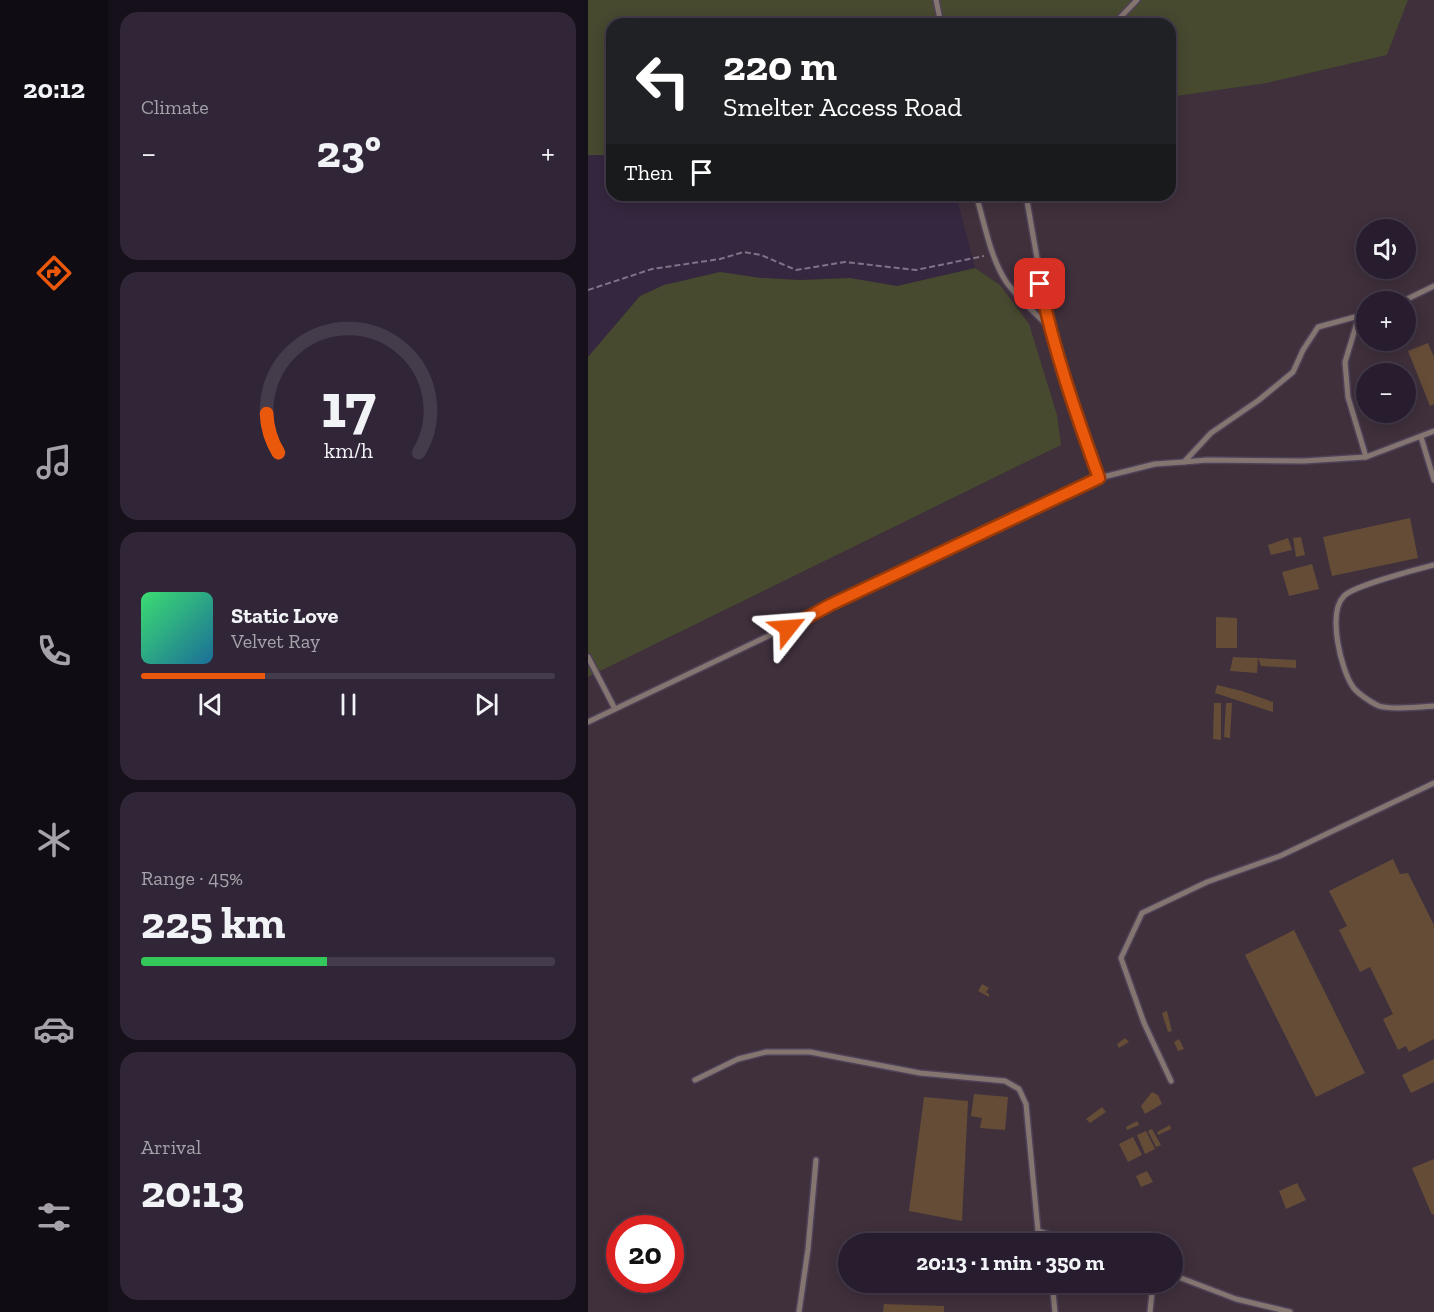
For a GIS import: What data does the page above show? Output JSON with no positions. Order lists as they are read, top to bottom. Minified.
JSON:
{"page":{"tabs":"20:12","tile":["Climate",["Range · 45%","225 km"],["Arrival","20:13"]],"turn":["220 m","Smelter Access Road"],"heat":["−","23°","+"],"then":"Then","map_buttons":["+","−"],"song":["Static Love","Velvet Ray"],"limit":"20","trip":"20:13 · 1 min · 350 m","gauge":["17","km/h"]}}
